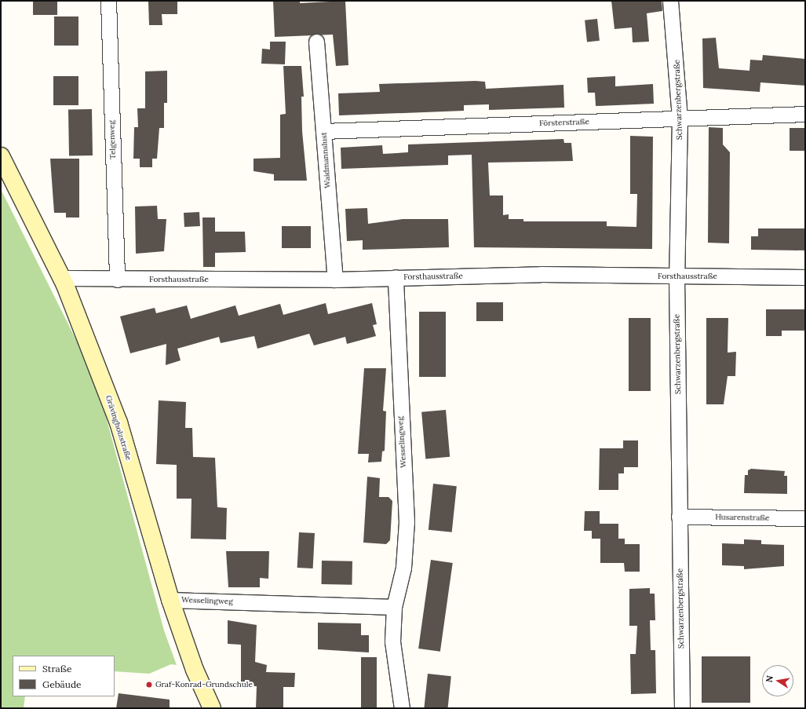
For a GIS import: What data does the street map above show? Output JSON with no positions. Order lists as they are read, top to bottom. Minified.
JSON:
{"streets":{"main road":["Grävingholzstraße"],"street":["Schwarzenbergstraße","Försterstraße","Telgenweg","Waidmannslust","Forsthausstraße","Wesselingweg","Husarenstraße"]},"crossings":[["Schwarzenbergstraße","Försterstraße"],["Schwarzenbergstraße","Forsthausstraße"],["Schwarzenbergstraße","Husarenstraße"],["Försterstraße","Waidmannslust"],["Telgenweg","Forsthausstraße"],["Waidmannslust","Forsthausstraße"],["Forsthausstraße","Grävingholzstraße"],["Forsthausstraße","Wesselingweg"],["Grävingholzstraße","Wesselingweg"]],"places":["Graf-Konrad-Grundschule"],"legend":["Straße","Gebäude"],"north":"left"}
